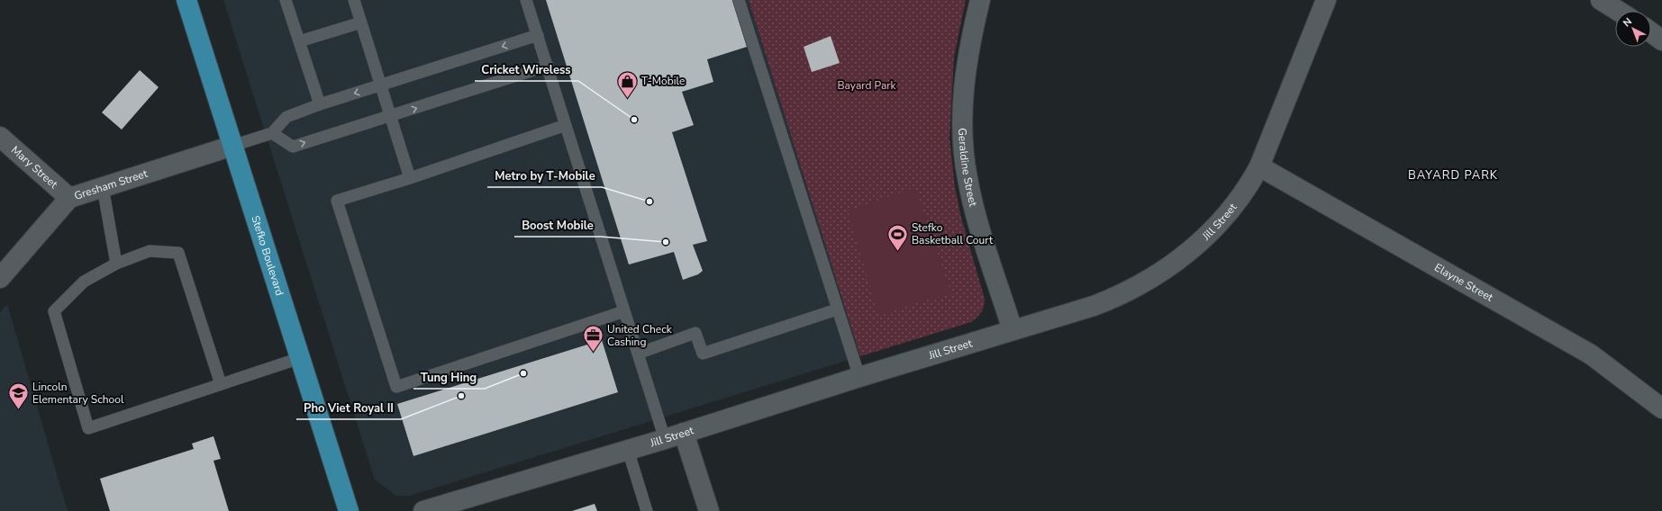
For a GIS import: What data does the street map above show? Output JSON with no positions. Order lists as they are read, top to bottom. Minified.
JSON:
{"streets":{"main road":["Stefko Boulevard"],"street":["Mary Street","Geraldine Street","Gresham Street","Jill Street","Elayne Street"]},"crossings":[["Mary Street","Gresham Street"],["Geraldine Street","Jill Street"],["Gresham Street","Stefko Boulevard"],["Jill Street","Elayne Street"]],"districts":["BAYARD PARK"],"parks":["Bayard Park"],"places":{"shop":["T-Mobile"],"other":["Cricket Wireless","Metro by T-Mobile","Boost Mobile","Tung Hing","Pho Viet Royal II"],"sports":["Stefko Basketball Court"],"office":["United Check Cashing"],"school or university":["Lincoln Elementary School"]},"north":"top left"}
